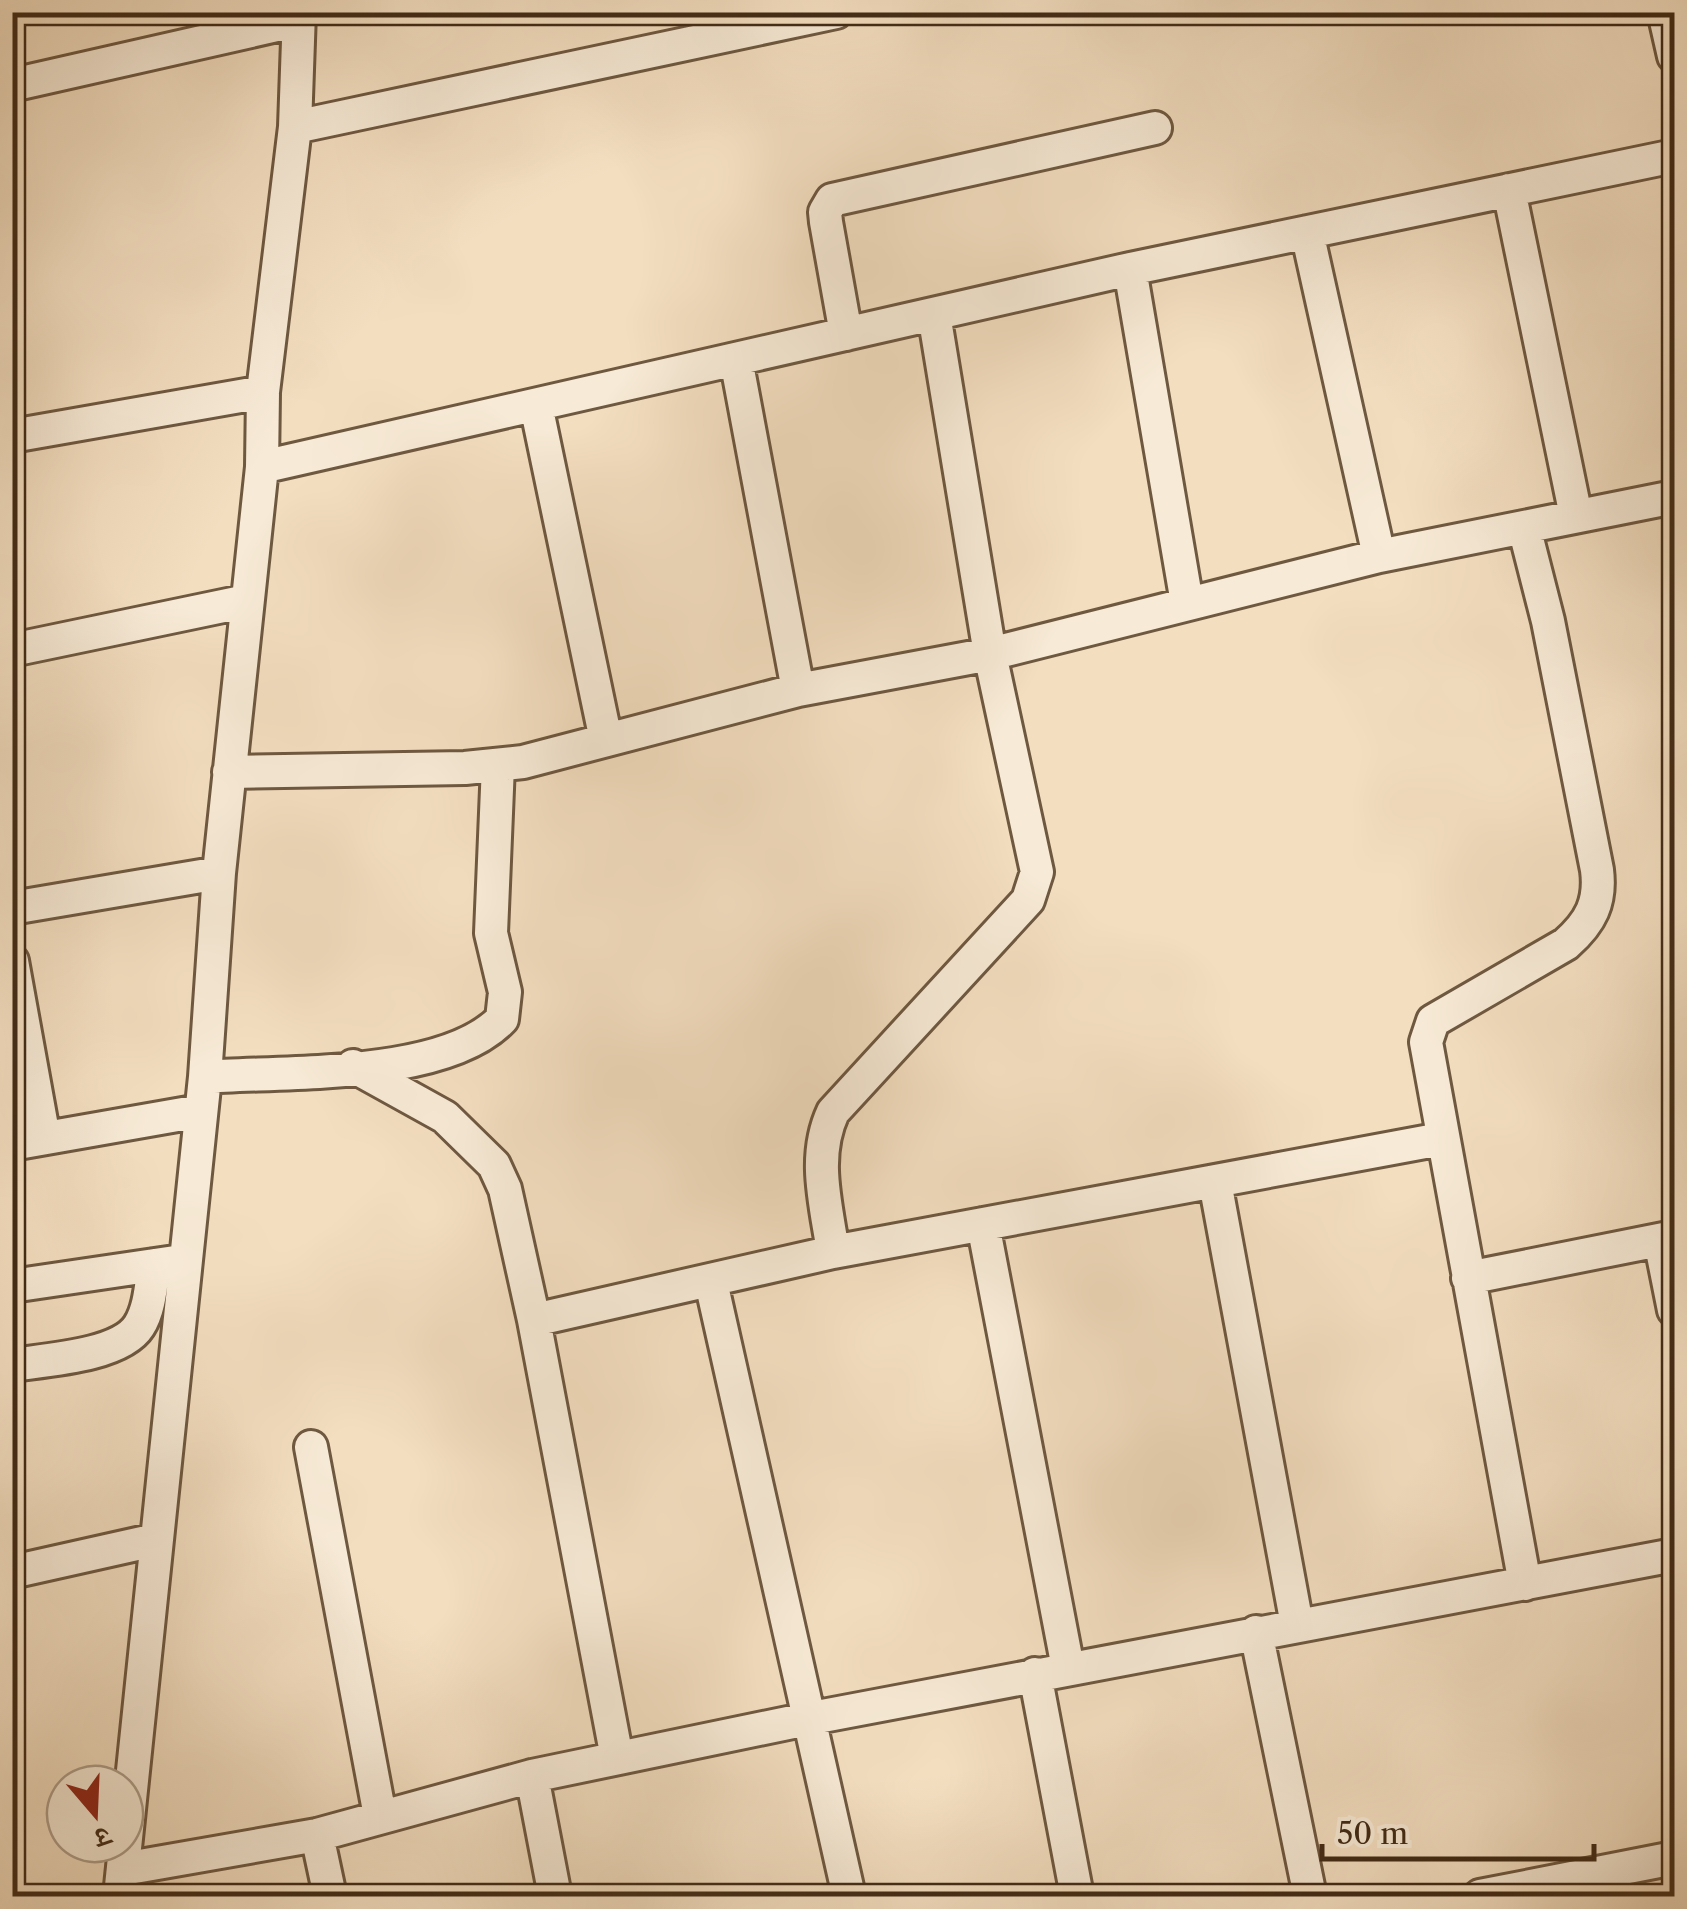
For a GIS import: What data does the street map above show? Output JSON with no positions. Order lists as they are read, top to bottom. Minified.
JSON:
{"scale_bar":"50 m","north":"bottom"}
